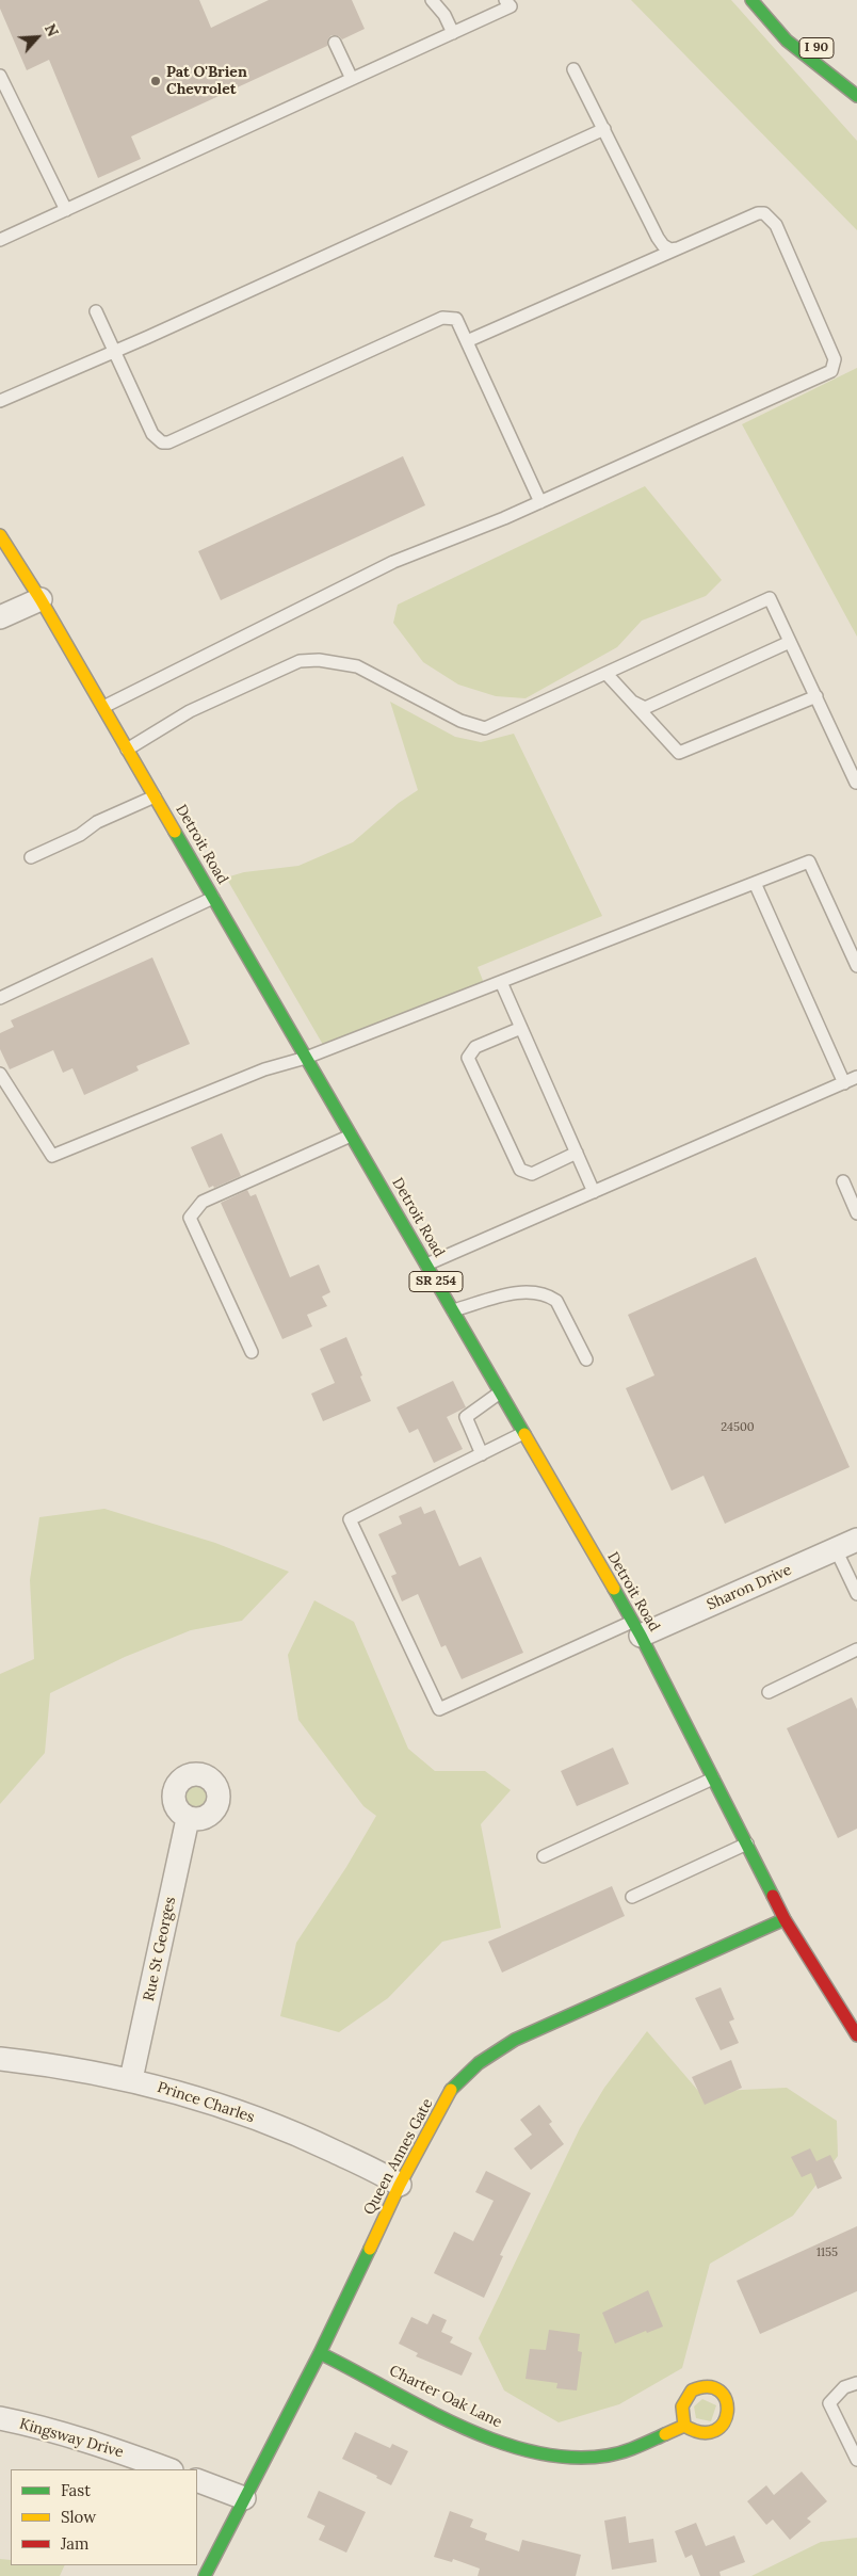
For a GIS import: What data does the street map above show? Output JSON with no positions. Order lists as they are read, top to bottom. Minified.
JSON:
{"streets":{"main road":["I 90","Detroit Road","SR 254","Queen Annes Gate","Charter Oak Lane"],"street":["Sharon Drive","Rue St Georges","Prince Charles","Kingsway Drive"]},"crossings":[["Detroit Road","Sharon Drive"],["Detroit Road","Queen Annes Gate"],["Rue St Georges","Prince Charles"],["Prince Charles","Queen Annes Gate"],["Queen Annes Gate","Charter Oak Lane"]],"places":["Pat O'Brien Chevrolet"],"house_numbers":["24500","1155"],"legend":["Fast","Slow","Jam"],"north":"top right"}
